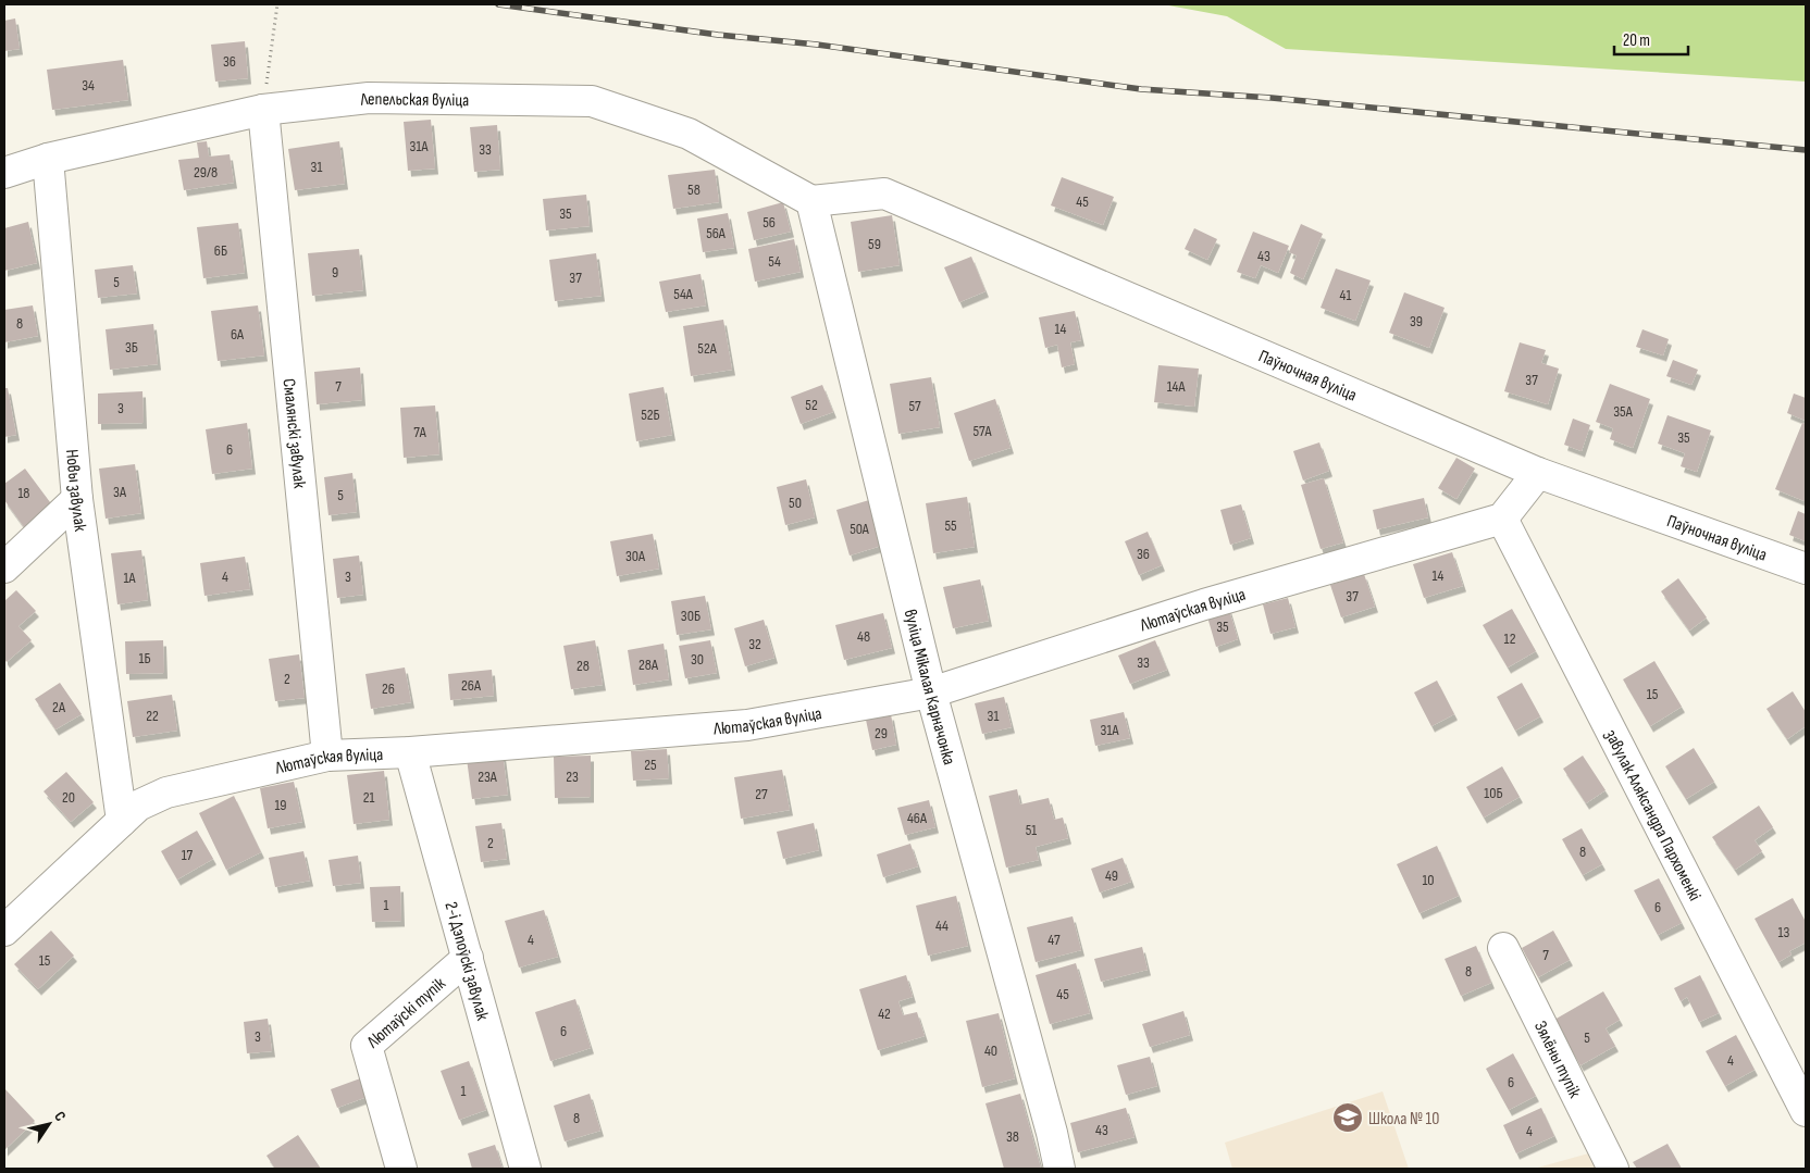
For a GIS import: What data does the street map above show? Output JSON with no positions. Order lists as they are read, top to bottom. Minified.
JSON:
{"streets":{"street":["Лепельская вуліца","Паўночная вуліца","Смалянскі завулак","Новы завулак","Лютаўская вуліца","вуліца Мікалая Карначонка","завулак Аляксандра Пархоменкі","2-і Дэпоўскі завулак","Лютаўскі тупік","Зялёны тупік"]},"crossings":[["Лепельская вуліца","Паўночная вуліца"],["Лепельская вуліца","Смалянскі завулак"],["Лепельская вуліца","Новы завулак"],["Лепельская вуліца","вуліца Мікалая Карначонка"],["Паўночная вуліца","вуліца Мікалая Карначонка"],["Смалянскі завулак","Лютаўская вуліца"],["Новы завулак","Лютаўская вуліца"],["Лютаўская вуліца","вуліца Мікалая Карначонка"],["Лютаўская вуліца","завулак Аляксандра Пархоменкі"],["Лютаўская вуліца","2-і Дэпоўскі завулак"],["2-і Дэпоўскі завулак","Лютаўскі тупік"]],"places":{"school or university":["Школа № 10"]},"house_numbers":["36","34","31А","33","31","29/8","58","45","35","56","56А","59","6Б","43","54","9","37","5","54А","41","39","8","14","6А","3Б","52А","37","7","14А","52","57","3","35А","52Б","57А","7А","35","6","3А","18","5","50","55","50А","36","30А","14","4","3","1А","37","30Б","35","48","12","32","1Б","30","33","28А","28","2","26А","26","15","2А","22","31","31А","29","25","23А","23","10Б","27","20","21","19","46А","51","2","8","17","49","10","1","6","44","13","4","47","7","15","8","45","42","6","3","5","40","4","6","1","8","43","4","38"],"scale_bar":"20 m","north":"top right"}
